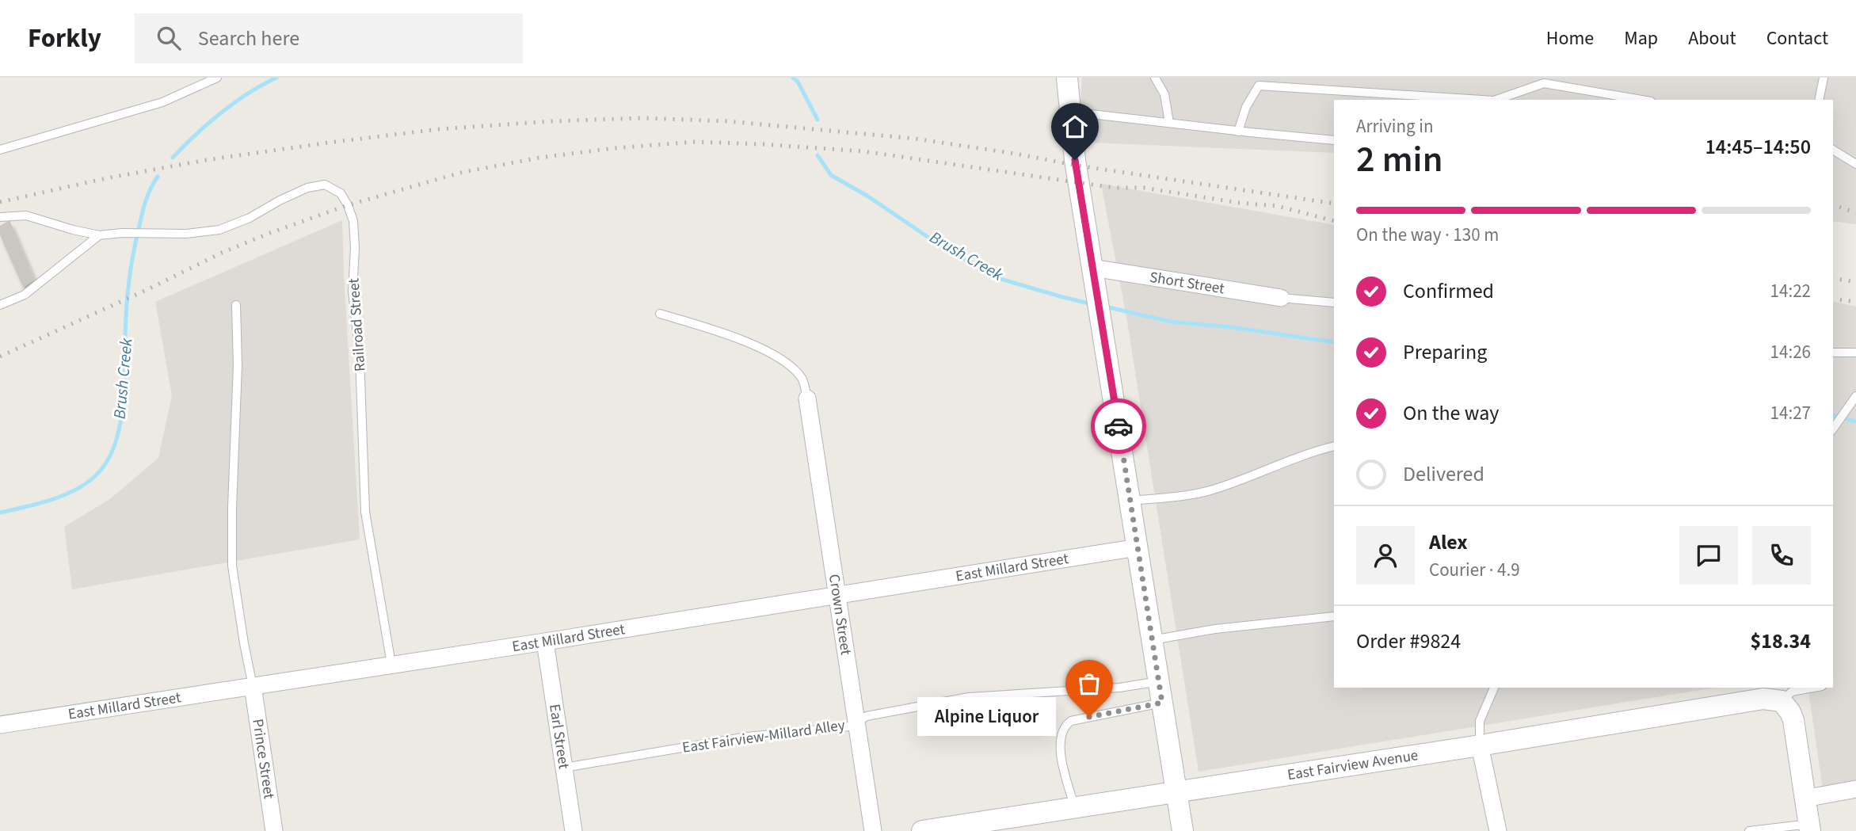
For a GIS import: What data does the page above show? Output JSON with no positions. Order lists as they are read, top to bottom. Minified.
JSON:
{"streets":{"street":["Short Street","East Millard Street","Crown Street","Earl Street","Prince Street","East Fairview Avenue"],"lane":["Railroad Street","East Fairview-Millard Alley"]},"crossings":[["Railroad Street","East Millard Street"],["East Millard Street","Crown Street"],["East Millard Street","Earl Street"],["East Millard Street","Prince Street"],["Crown Street","East Fairview-Millard Alley"],["Earl Street","East Fairview-Millard Alley"]],"water":["Brush Creek"],"places":["Alpine Liquor"],"page":{"header":"Forkly","search":"Search here","nav":["Home","Map","About","Contact"],"heading":["2 min","Arriving in","14:45–14:50"],"panel":["Alex","Courier · 4.9","Order #9824","$18.34"],"bar":"On the way · 130 m","list":[["Confirmed","14:22"],["Preparing","14:26"],["On the way","14:27"],"Delivered"],"bubble":"Alpine Liquor"}}
